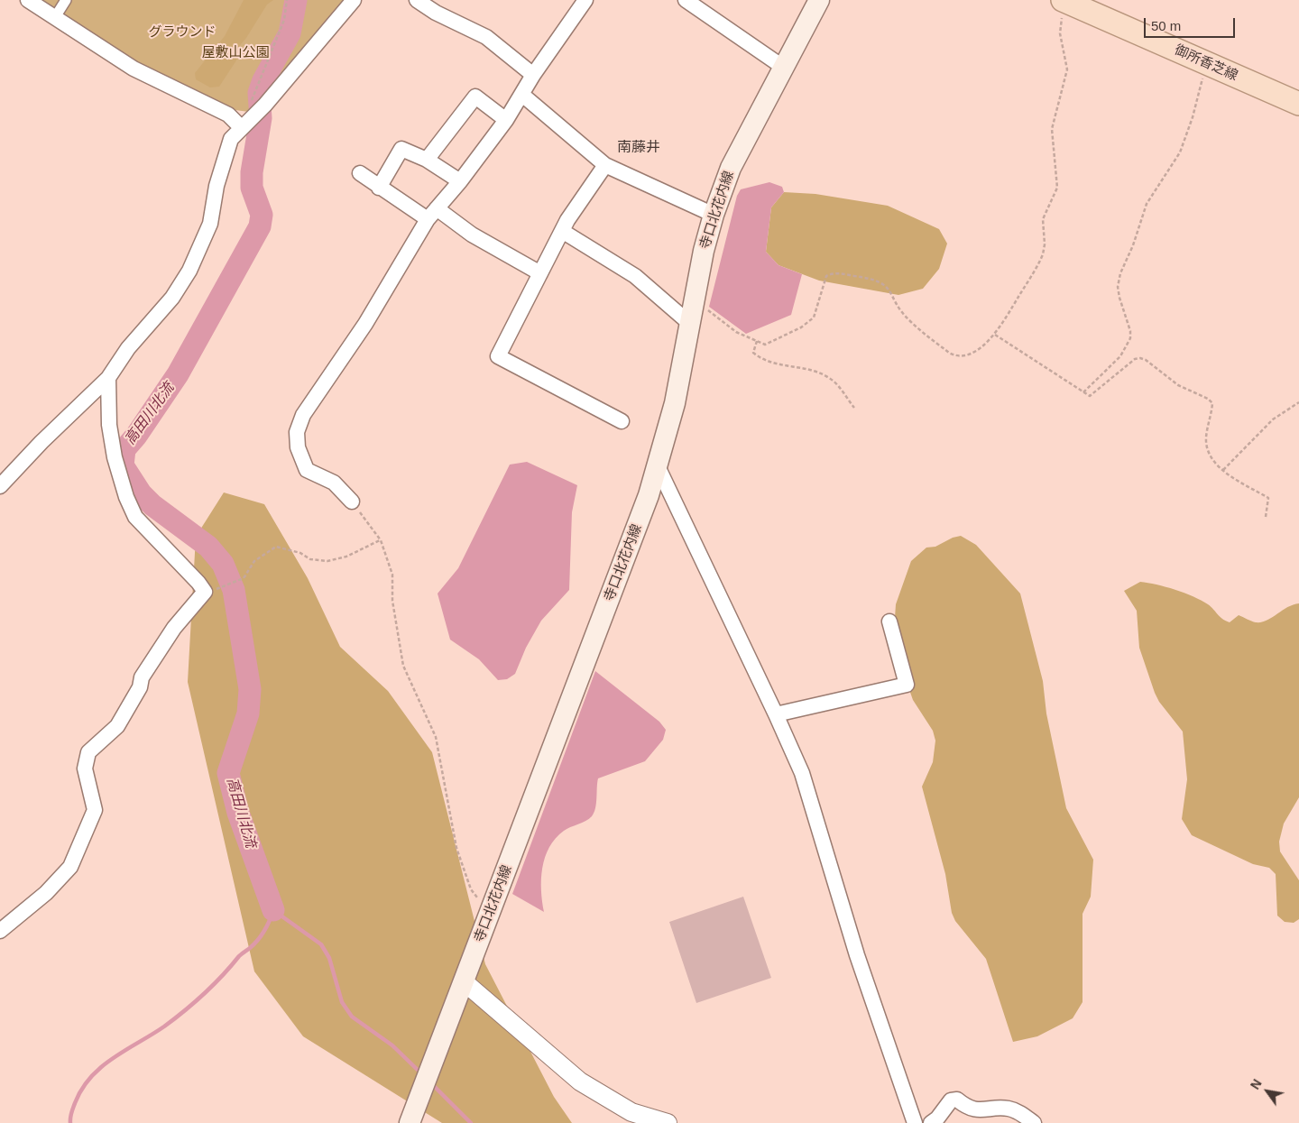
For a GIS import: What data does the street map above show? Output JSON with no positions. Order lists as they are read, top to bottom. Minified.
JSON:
{"streets":{"main road":["御所香芝線","寺口北花内線"]},"districts":["南藤井"],"water":["高田川北流"],"parks":["グラウンド","屋敷山公園"],"scale_bar":"50 m","north":"top left"}
